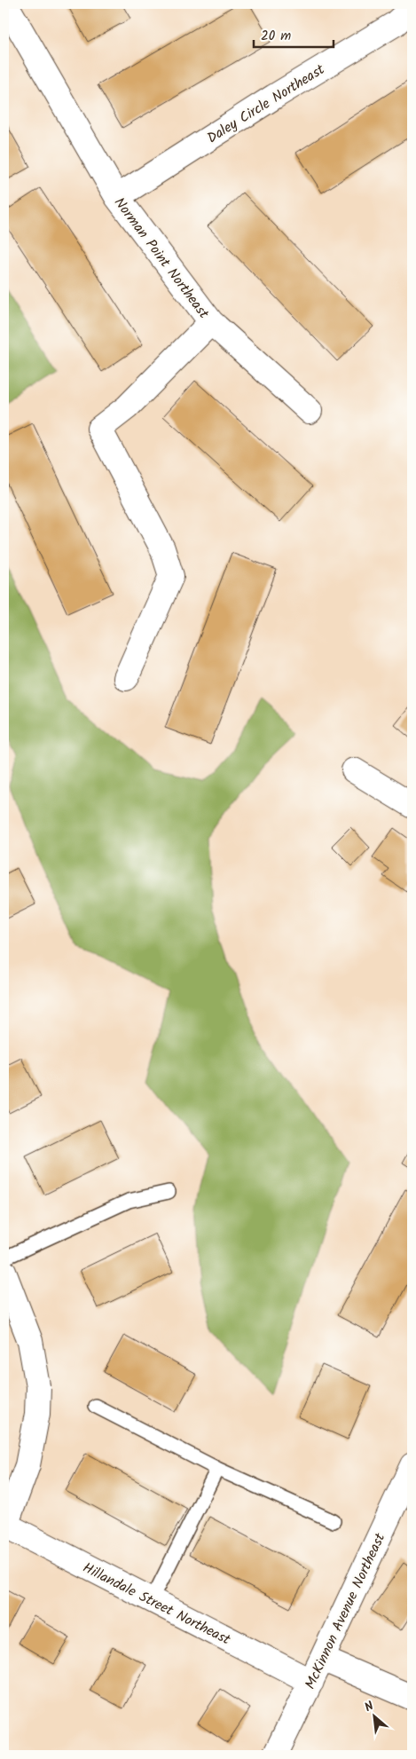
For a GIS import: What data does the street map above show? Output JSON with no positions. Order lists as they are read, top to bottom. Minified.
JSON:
{"streets":{"street":["Daley Circle Northeast","Norman Point Northeast","Hillandale Street Northeast","McKinnon Avenue Northeast"]},"crossings":[["Daley Circle Northeast","Norman Point Northeast"],["Hillandale Street Northeast","McKinnon Avenue Northeast"]],"scale_bar":"20 m","north":"top left"}
